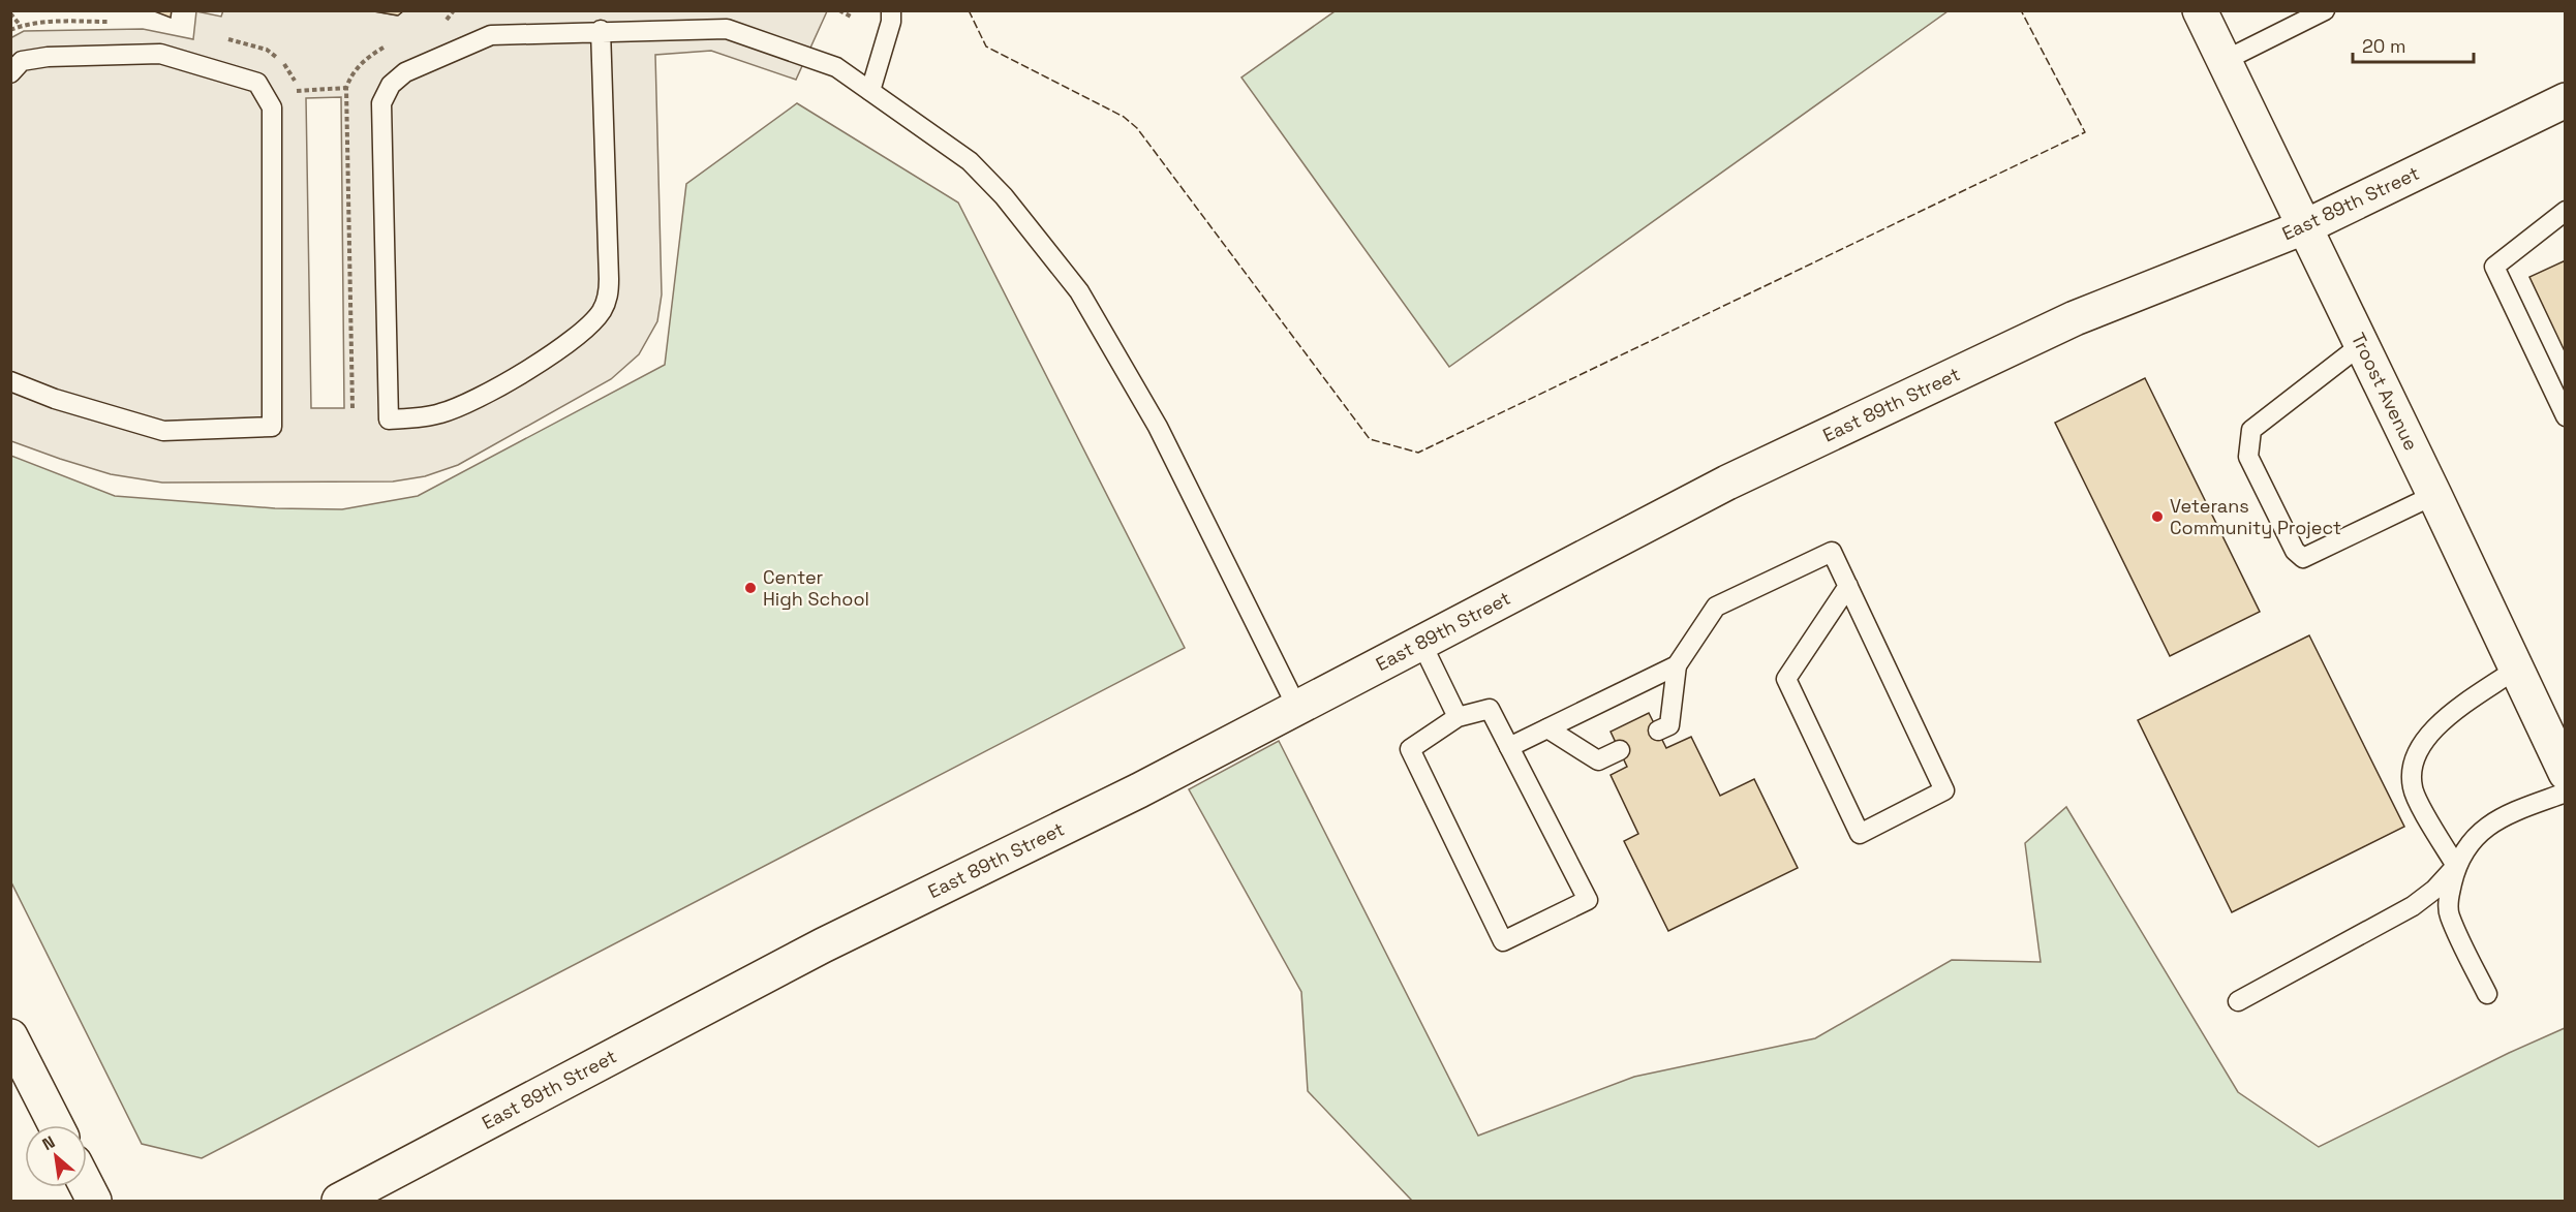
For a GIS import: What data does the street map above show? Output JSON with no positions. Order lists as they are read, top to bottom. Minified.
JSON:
{"streets":{"street":["East 89th Street","Troost Avenue"]},"crossings":[["East 89th Street","Troost Avenue"]],"places":["Veterans Community Project","Center High School"],"scale_bar":"20 m","north":"top left"}
